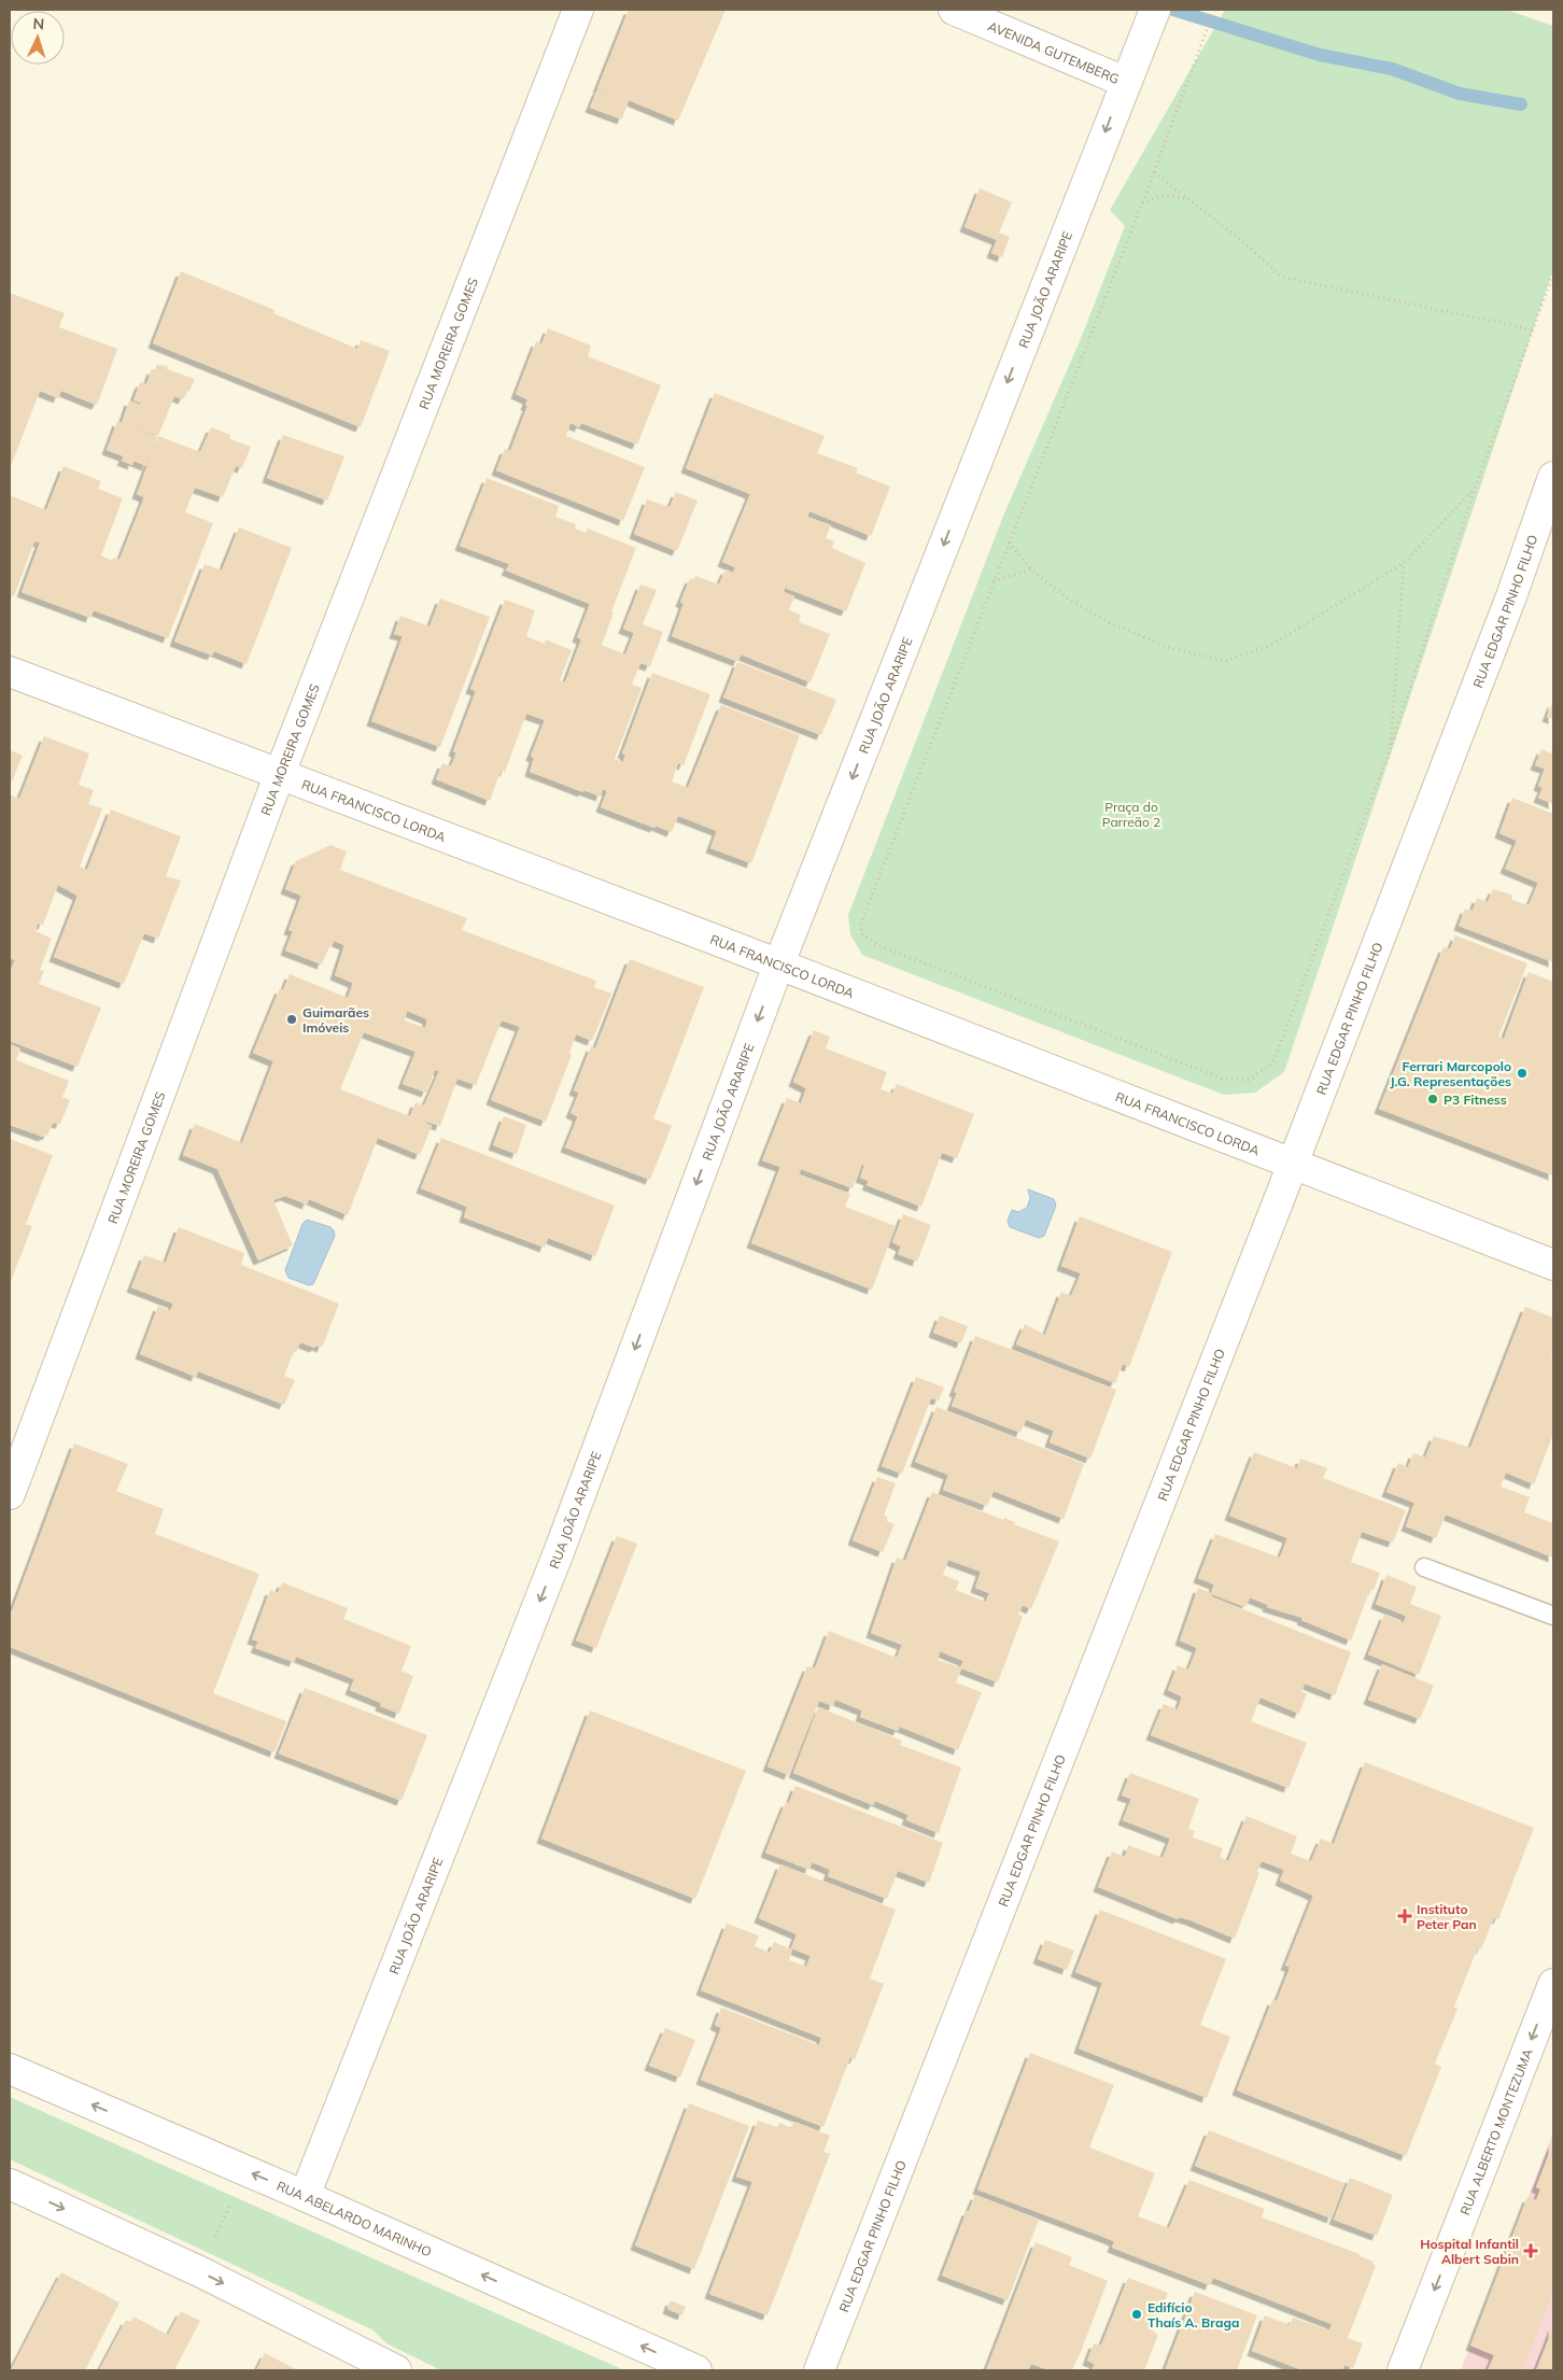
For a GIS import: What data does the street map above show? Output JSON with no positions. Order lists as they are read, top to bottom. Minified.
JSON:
{"streets":{"street":["AVENIDA GUTEMBERG","RUA JOÃO ARARIPE","RUA MOREIRA GOMES","RUA EDGAR PINHO FILHO","RUA FRANCISCO LORDA","RUA ALBERTO MONTEZUMA","RUA ABELARDO MARINHO"]},"crossings":[["AVENIDA GUTEMBERG","RUA JOÃO ARARIPE"],["RUA JOÃO ARARIPE","RUA FRANCISCO LORDA"],["RUA JOÃO ARARIPE","RUA ABELARDO MARINHO"],["RUA MOREIRA GOMES","RUA FRANCISCO LORDA"],["RUA EDGAR PINHO FILHO","RUA FRANCISCO LORDA"]],"one_way":["RUA JOÃO ARARIPE","RUA ALBERTO MONTEZUMA"],"parks":["Praça do Parreão 2"],"places":{"other":["Guimarães Imóveis","Ferrari Marcopolo J.G. Representações","P3 Fitness","Edifício Thaís A. Braga"],"health":["Instituto Peter Pan","Hospital Infantil Albert Sabin"]},"north":"top"}
